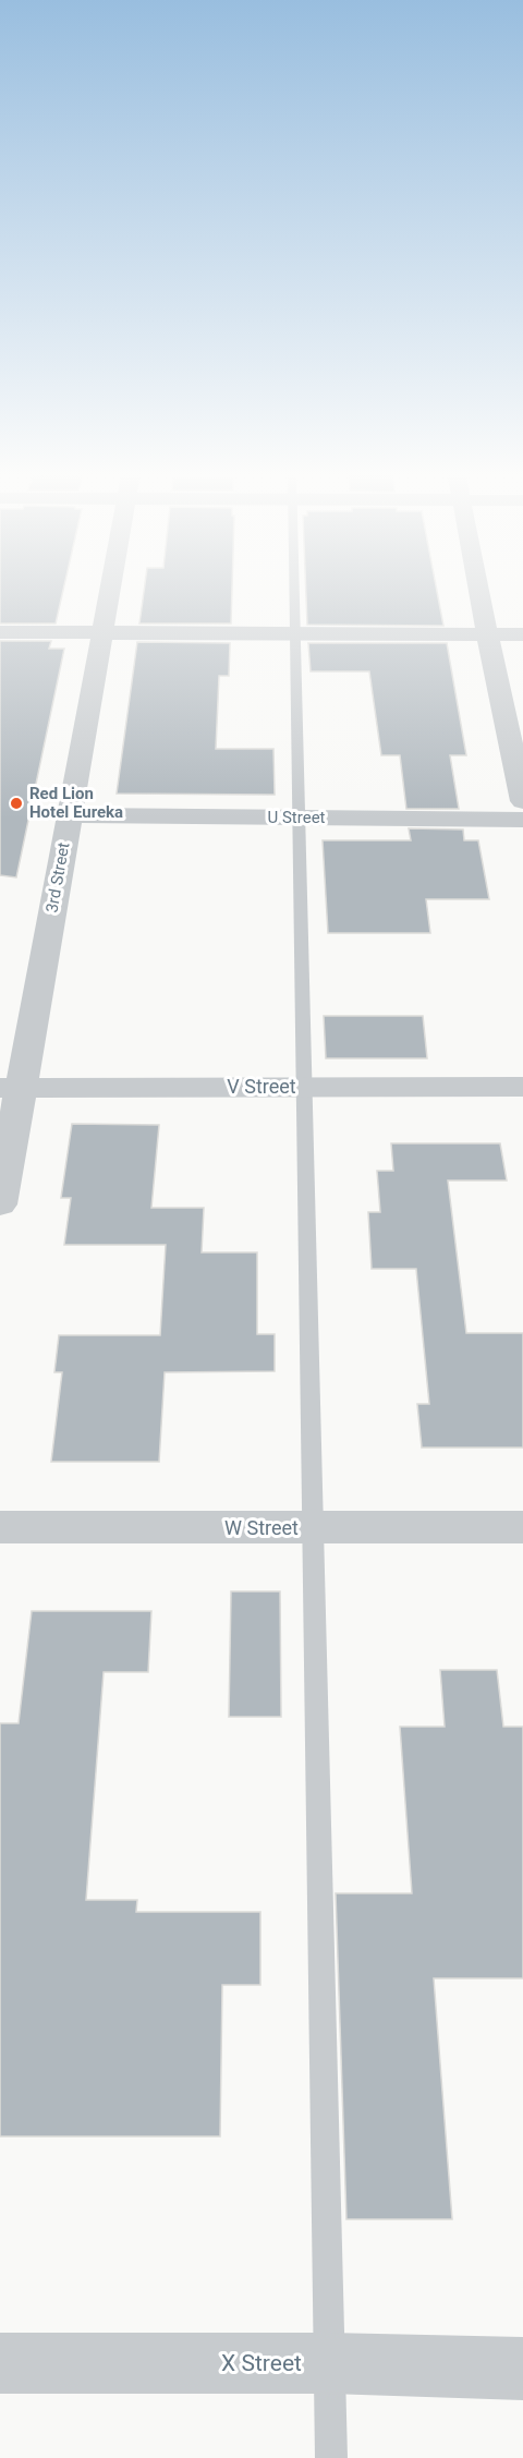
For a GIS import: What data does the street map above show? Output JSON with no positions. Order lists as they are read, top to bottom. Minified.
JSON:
{"streets":{"street":["U Street","3rd Street","V Street","W Street","X Street"]},"crossings":[["U Street","3rd Street"],["3rd Street","V Street"]],"places":["Red Lion Hotel Eureka"]}
